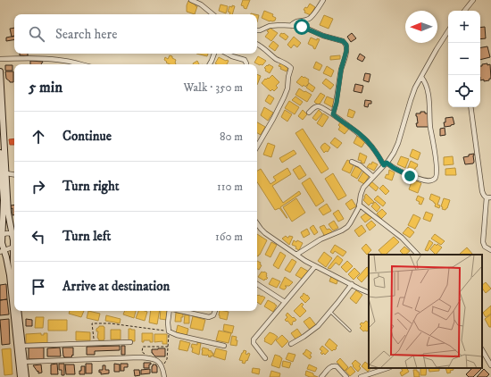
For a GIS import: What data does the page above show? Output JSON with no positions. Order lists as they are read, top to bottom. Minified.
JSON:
{"north":"left","page":{"map_buttons":["+","−"],"search":"Search here","heading":["5 min","Walk · 350 m"],"list":[["Continue","80 m"],["Turn right","110 m"],["Turn left","160 m"],"Arrive at destination"]}}
